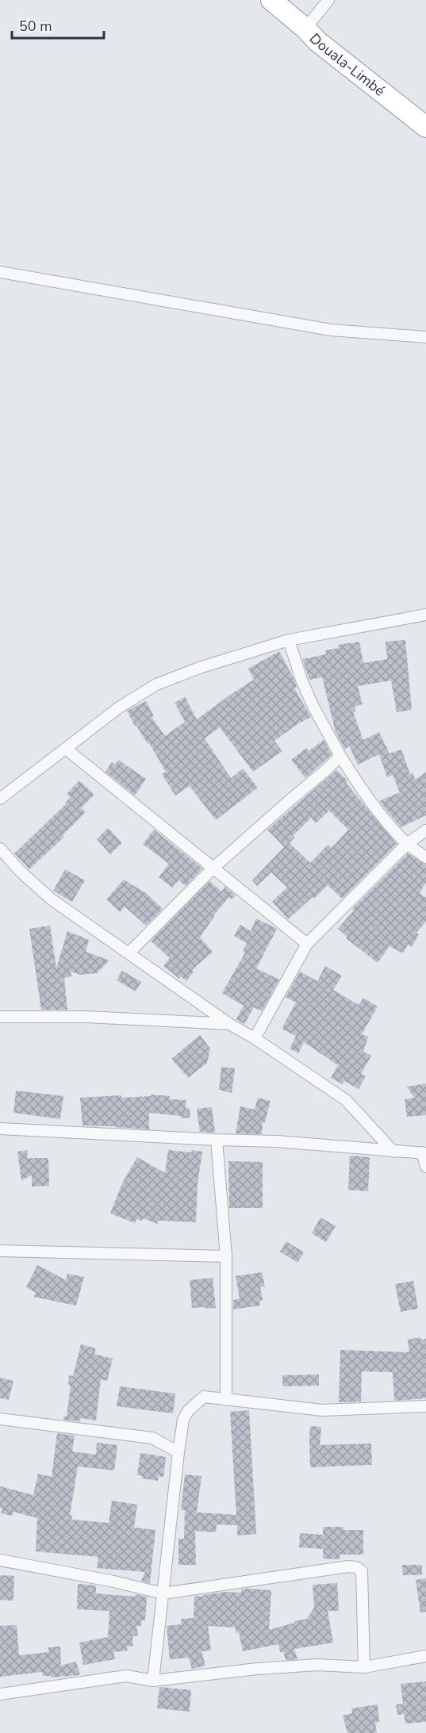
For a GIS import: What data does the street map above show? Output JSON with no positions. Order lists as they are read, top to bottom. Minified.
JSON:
{"streets":{"highway":["Douala-Limbé"]},"scale_bar":"50 m"}
